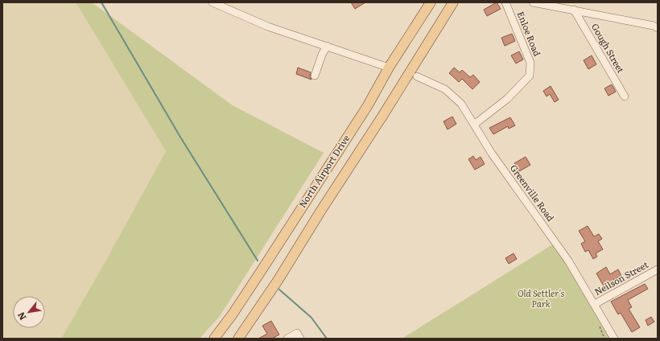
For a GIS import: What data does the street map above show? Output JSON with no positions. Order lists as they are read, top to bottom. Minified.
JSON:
{"streets":{"main road":["North Airport Drive"],"street":["Enloe Road","Gough Street","Greenville Road","Neilson Street"]},"crossings":[["Enloe Road","Greenville Road"],["Greenville Road","Neilson Street"]],"parks":["Old Settler's Park"],"north":"bottom left"}
